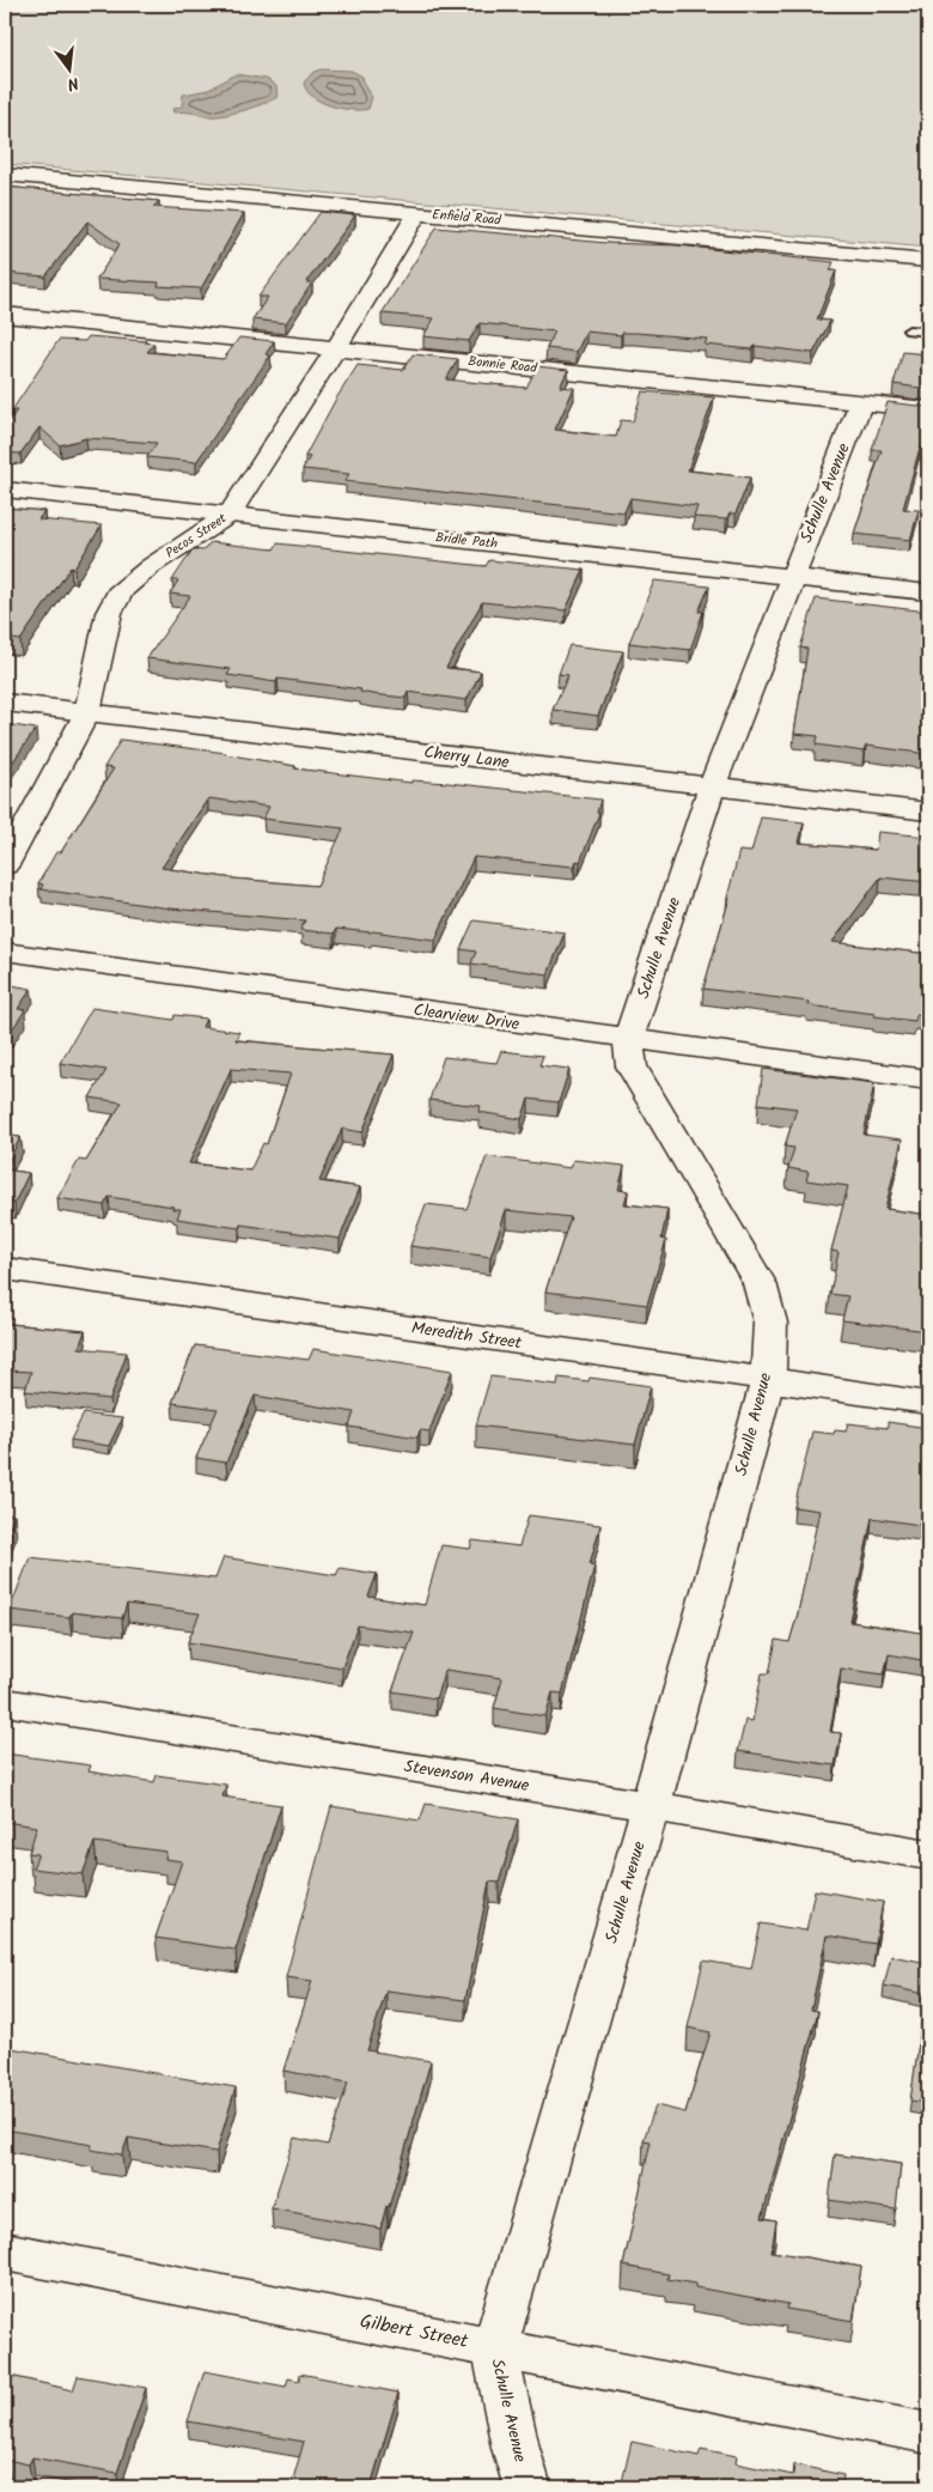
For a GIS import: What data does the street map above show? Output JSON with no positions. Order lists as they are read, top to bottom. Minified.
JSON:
{"streets":{"street":["Enfield Road","Bonnie Road","Schulle Avenue","Pecos Street","Bridle Path","Cherry Lane","Clearview Drive","Meredith Street","Stevenson Avenue","Gilbert Street"]},"crossings":[["Enfield Road","Pecos Street"],["Bonnie Road","Schulle Avenue"],["Bonnie Road","Pecos Street"],["Schulle Avenue","Bridle Path"],["Schulle Avenue","Cherry Lane"],["Schulle Avenue","Clearview Drive"],["Schulle Avenue","Meredith Street"],["Schulle Avenue","Stevenson Avenue"],["Schulle Avenue","Gilbert Street"],["Pecos Street","Bridle Path"],["Pecos Street","Cherry Lane"]],"north":"bottom"}
